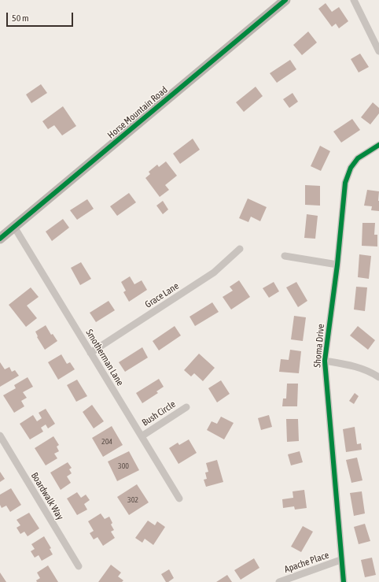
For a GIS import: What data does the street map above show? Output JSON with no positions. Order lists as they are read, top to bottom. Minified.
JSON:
{"streets":{"street":["Horse Mountain Road","Grace Lane","Shoma Drive","Smotherman Lane","Bush Circle","Boardwalk Way","Apache Place"]},"crossings":[["Horse Mountain Road","Smotherman Lane"],["Grace Lane","Smotherman Lane"],["Shoma Drive","Apache Place"],["Smotherman Lane","Bush Circle"]],"house_numbers":["204","300","302"],"scale_bar":"50 m"}
